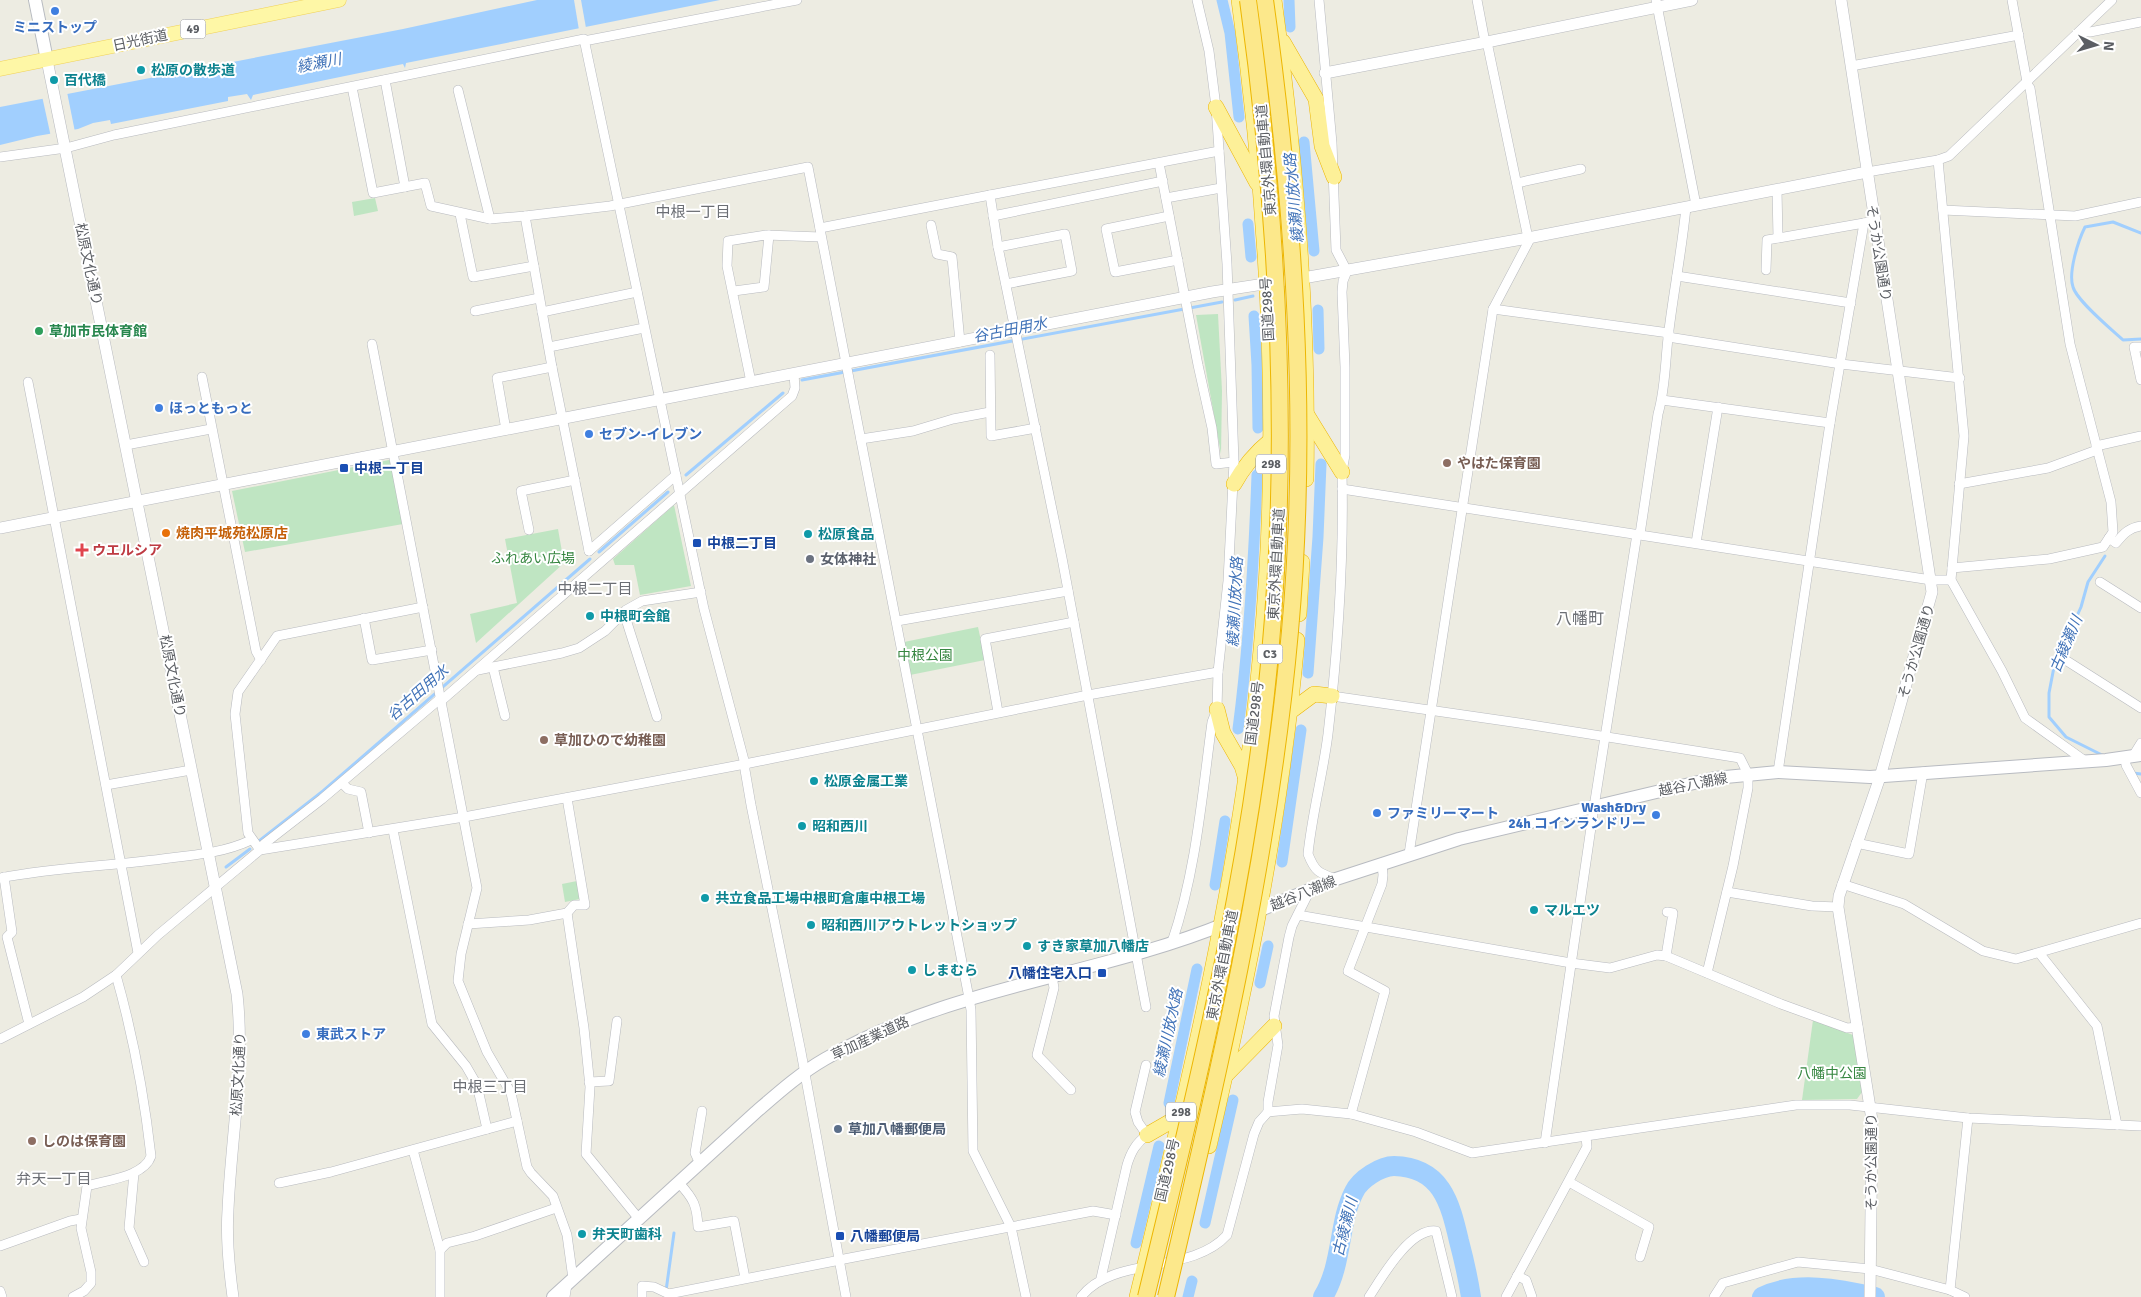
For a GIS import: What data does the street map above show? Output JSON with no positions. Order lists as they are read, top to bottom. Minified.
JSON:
{"streets":{"highway":["東京外環自動車道","国道298号","298","C3"],"main road":["49","日光街道","越谷八潮線","草加産業道路"],"street":["そうか公園通り","松原文化通り"]},"crossings":[["日光街道","松原文化通り"],["そうか公園通り","越谷八潮線"],["国道298号","草加産業道路"],["298","越谷八潮線"],["298","草加産業道路"],["越谷八潮線","草加産業道路"]],"districts":["中根一丁目","中根二丁目","八幡町","中根三丁目","弁天一丁目"],"water":["綾瀬川","綾瀬川放水路","谷古田用水","古綾瀬川"],"parks":["ふれあい広場","中根公園","八幡中公園"],"places":{"other":["ミニストップ","松原の散歩道","百代橋","草加市民体育館","ほっともっと","セブン-イレブン","やはた保育園","焼肉平城苑松原店","松原食品","女体神社","中根町会館","草加ひので幼稚園","松原金属工業","ファミリーマート","Wash&Dry 24h コインランドリー","昭和西川","共立食品工場中根町倉庫中根工場","マルエツ","昭和西川アウトレットショップ","すき家草加八幡店","しまむら","東武ストア","草加八幡郵便局","しのは保育園","弁天町歯科"],"transit":["中根一丁目","中根二丁目","八幡住宅入口","八幡郵便局"],"health":["ウエルシア"]},"north":"right"}
